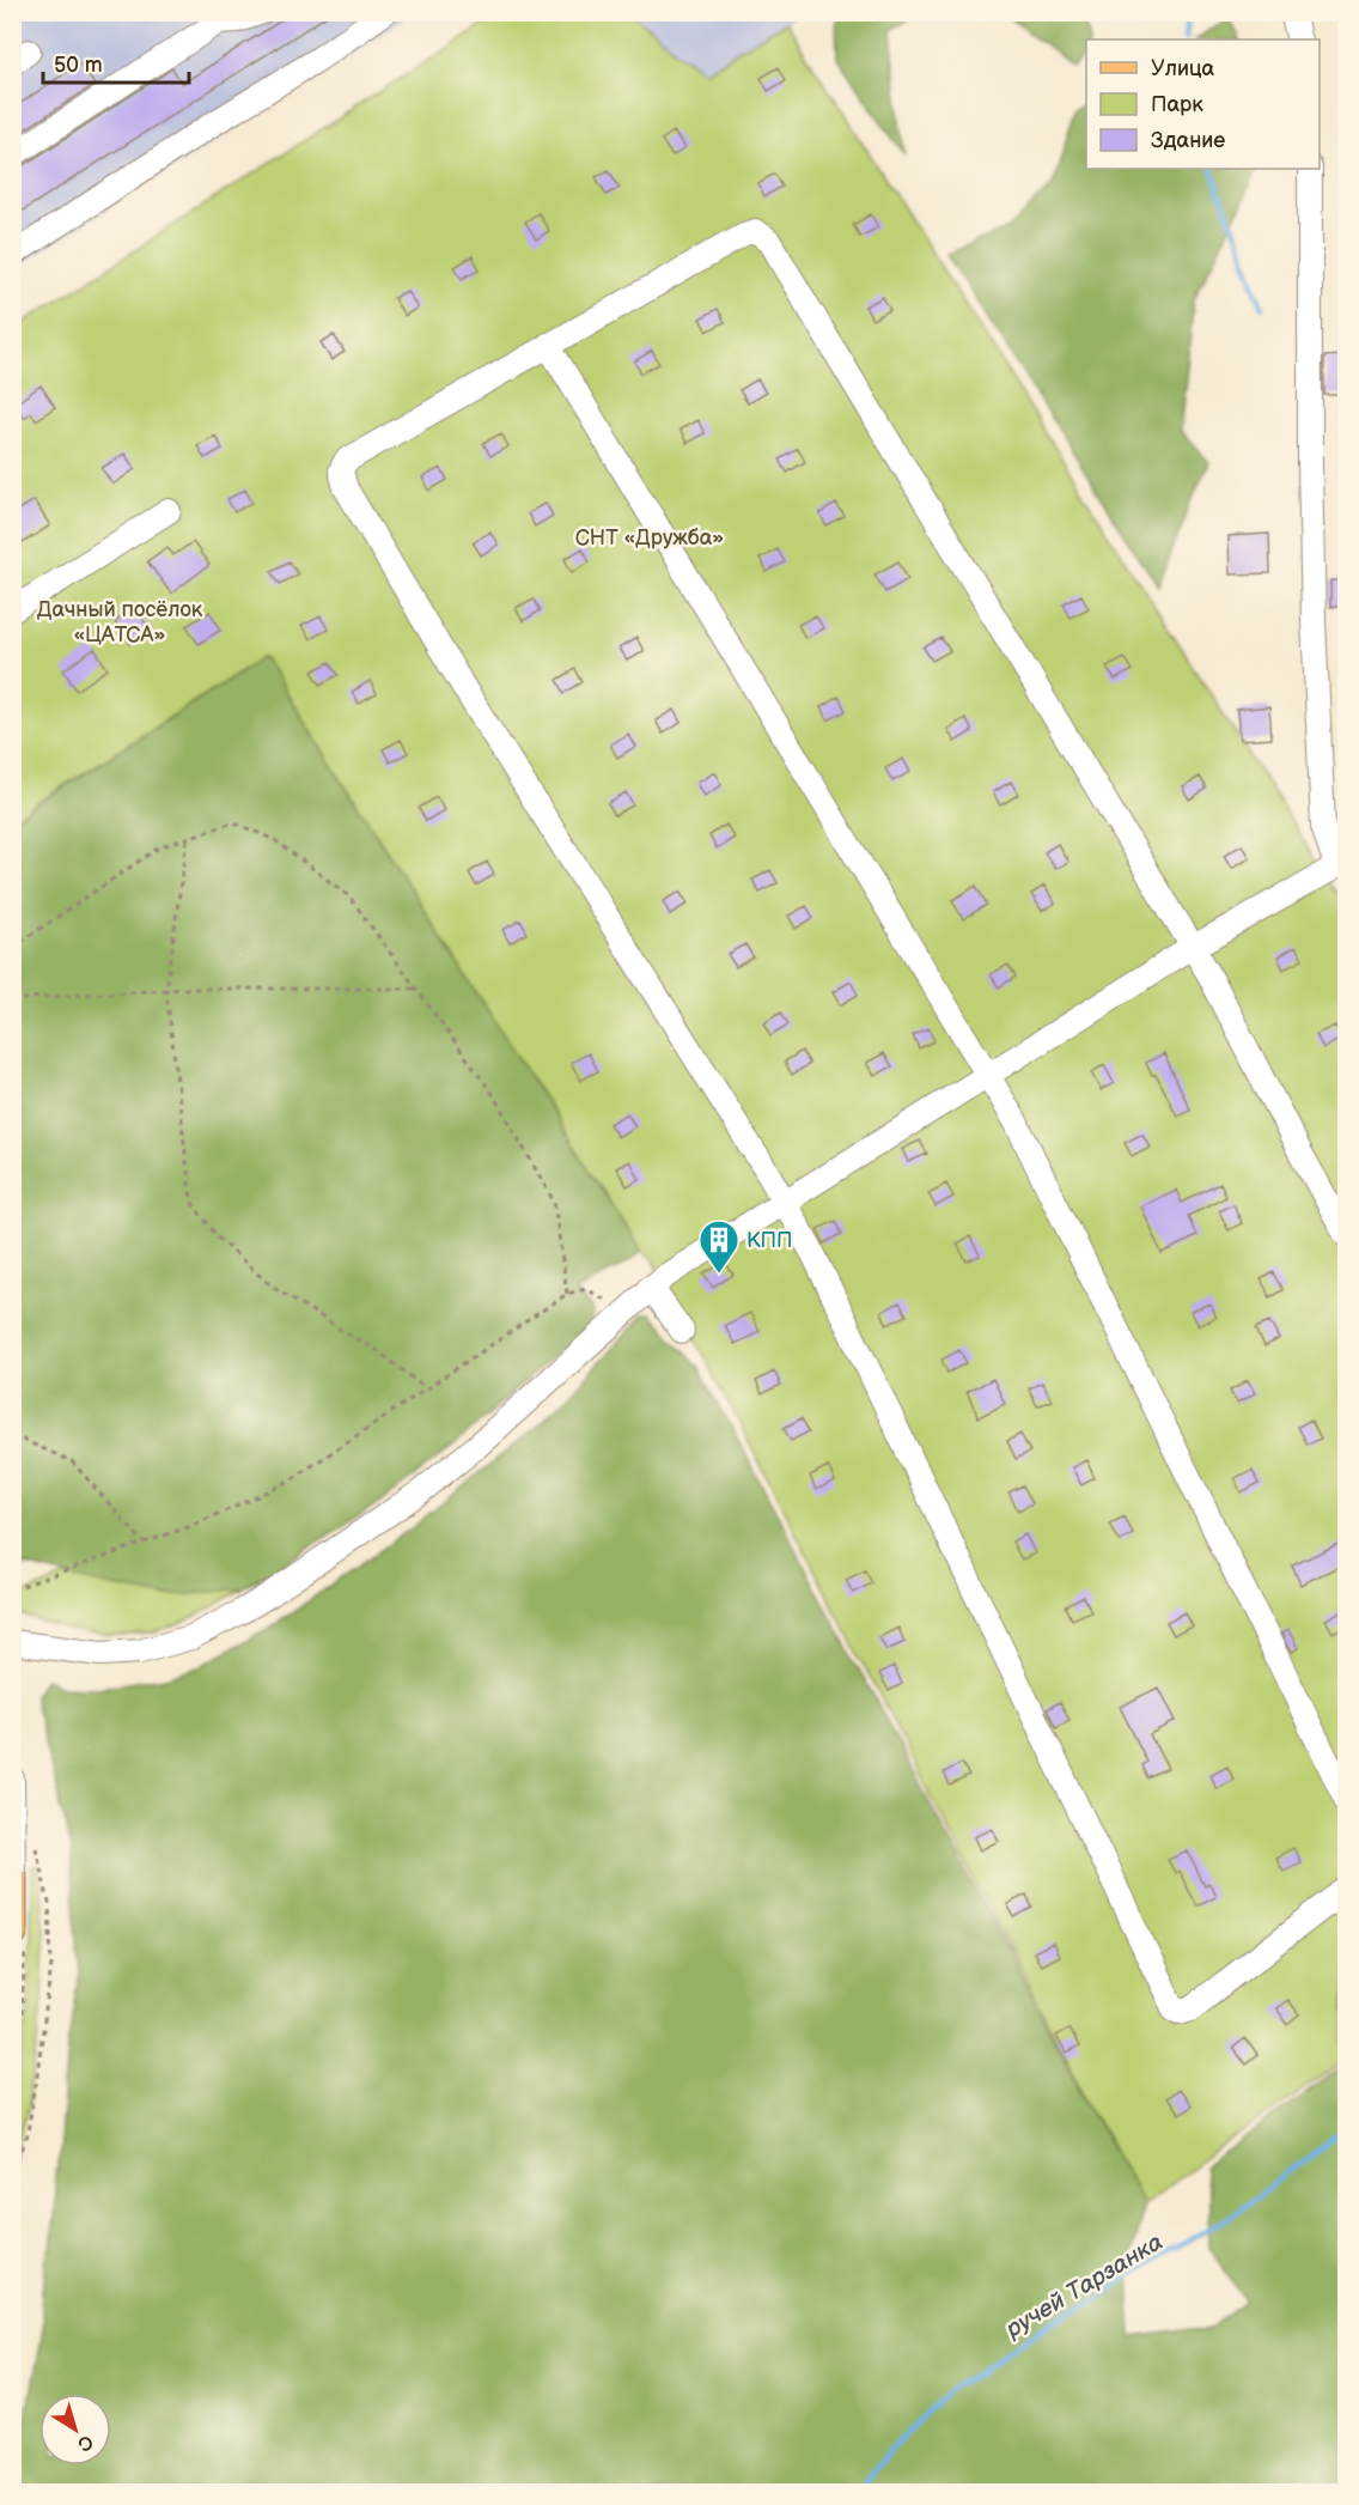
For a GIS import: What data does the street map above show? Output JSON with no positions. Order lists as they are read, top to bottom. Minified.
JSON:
{"water":["ручей Тарзанка"],"parks":["СНТ «Дружба»","Дачный посёлок «ЦАТСА»"],"places":{"building":["КПП"]},"legend":["Улица","Парк","Здание"],"scale_bar":"50 m","north":"bottom right"}
